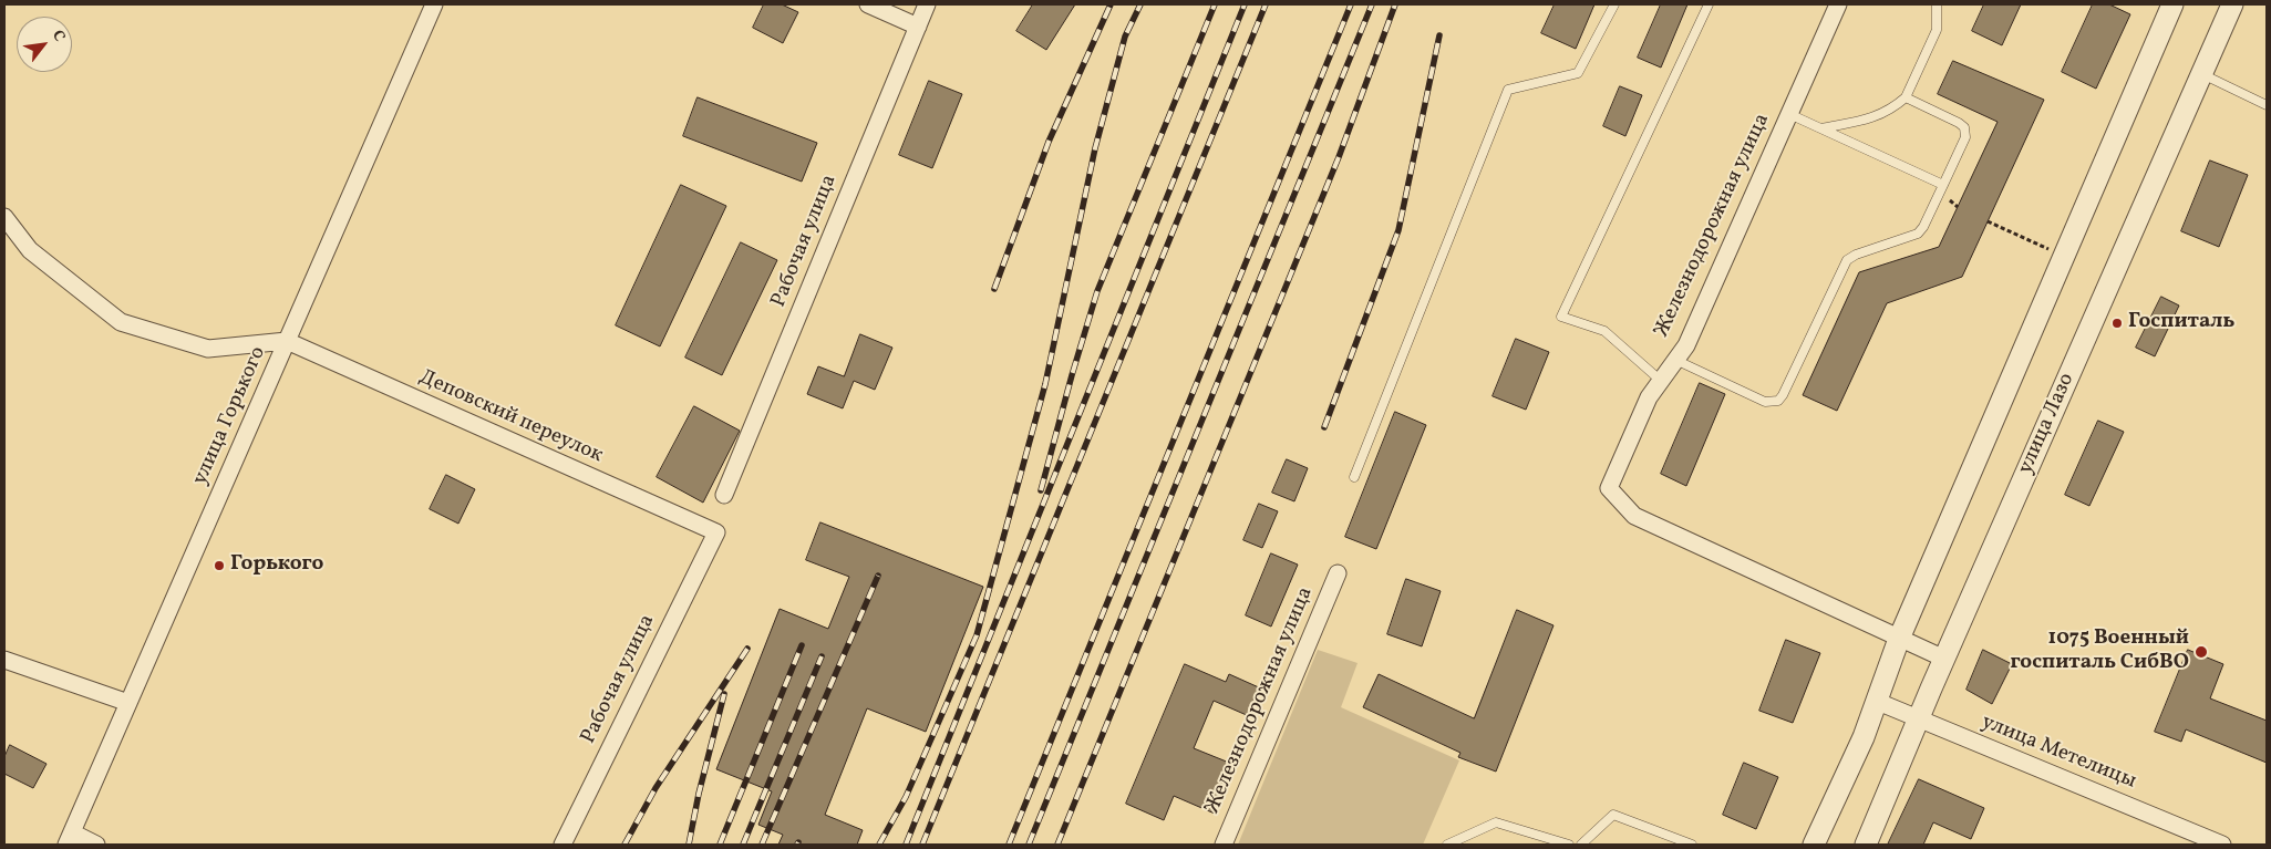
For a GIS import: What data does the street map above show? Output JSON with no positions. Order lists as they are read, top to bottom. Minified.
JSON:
{"streets":{"street":["Железнодорожная улица","Рабочая улица","улица Горького","Деповский переулок","улица Лазо","улица Метелицы"]},"crossings":[["Рабочая улица","Деповский переулок"],["улица Горького","Деповский переулок"],["улица Лазо","улица Метелицы"]],"places":["Госпиталь","Горького","1075 Военный госпиталь СибВО"],"north":"top right"}
